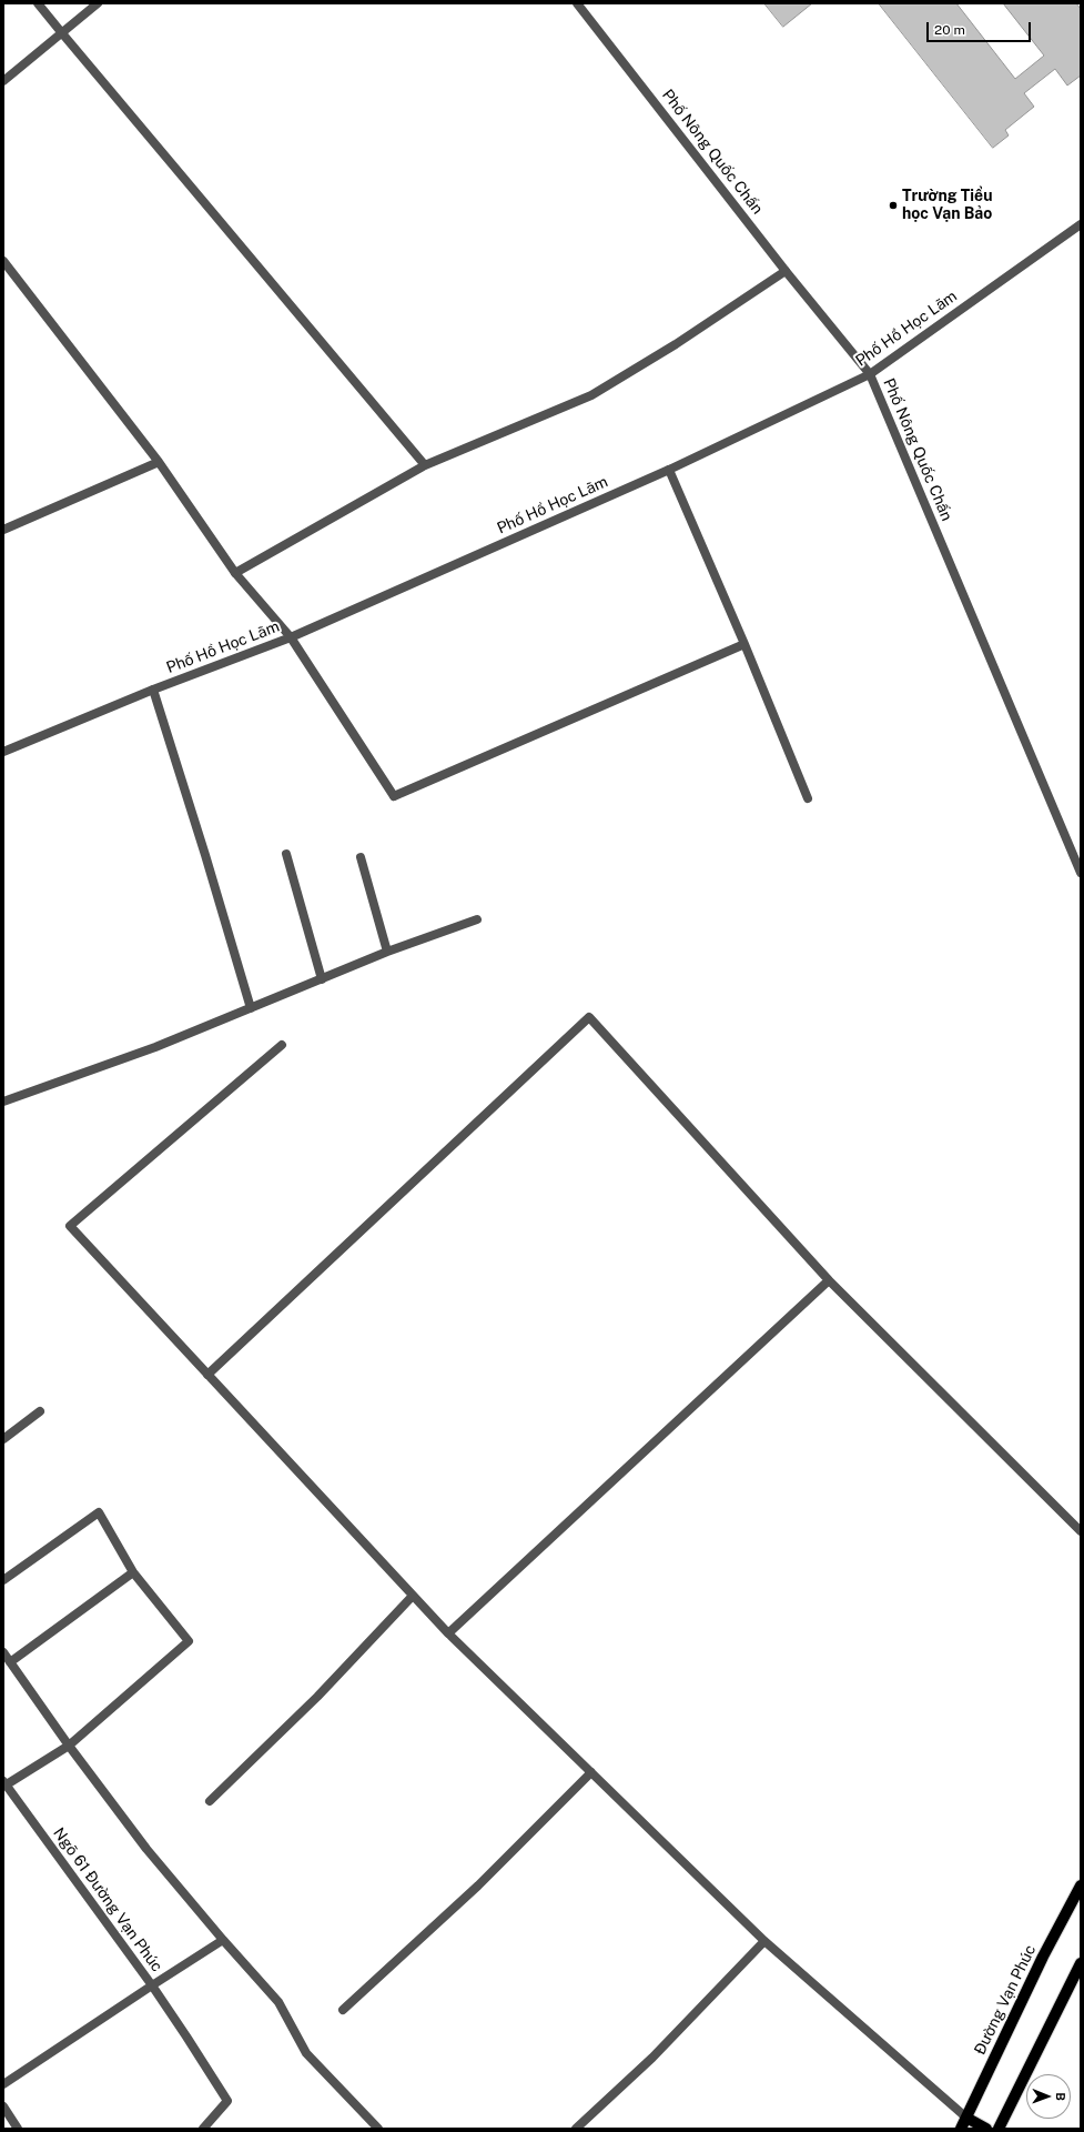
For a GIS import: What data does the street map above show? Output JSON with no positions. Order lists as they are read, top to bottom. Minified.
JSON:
{"streets":{"main road":["Đường Vạn Phúc"],"street":["Phố Nông Quốc Chấn","Phố Hồ Học Lãm","Ngõ 61 Đường Vạn Phúc"]},"crossings":[["Phố Nông Quốc Chấn","Phố Hồ Học Lãm"]],"places":["Trường Tiểu học Vạn Bảo"],"scale_bar":"20 m","north":"right"}
